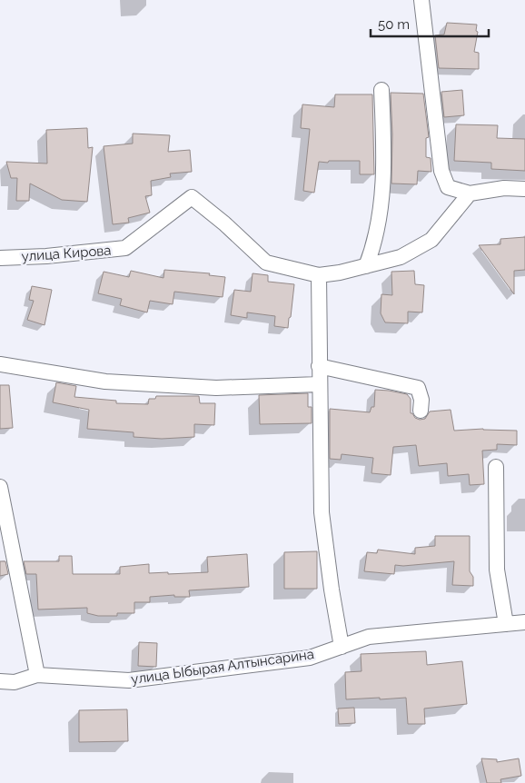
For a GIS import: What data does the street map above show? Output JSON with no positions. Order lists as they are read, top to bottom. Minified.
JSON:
{"streets":{"street":["улица Кирова","улица Ыбырая Алтынсарина"]},"scale_bar":"50 m"}
